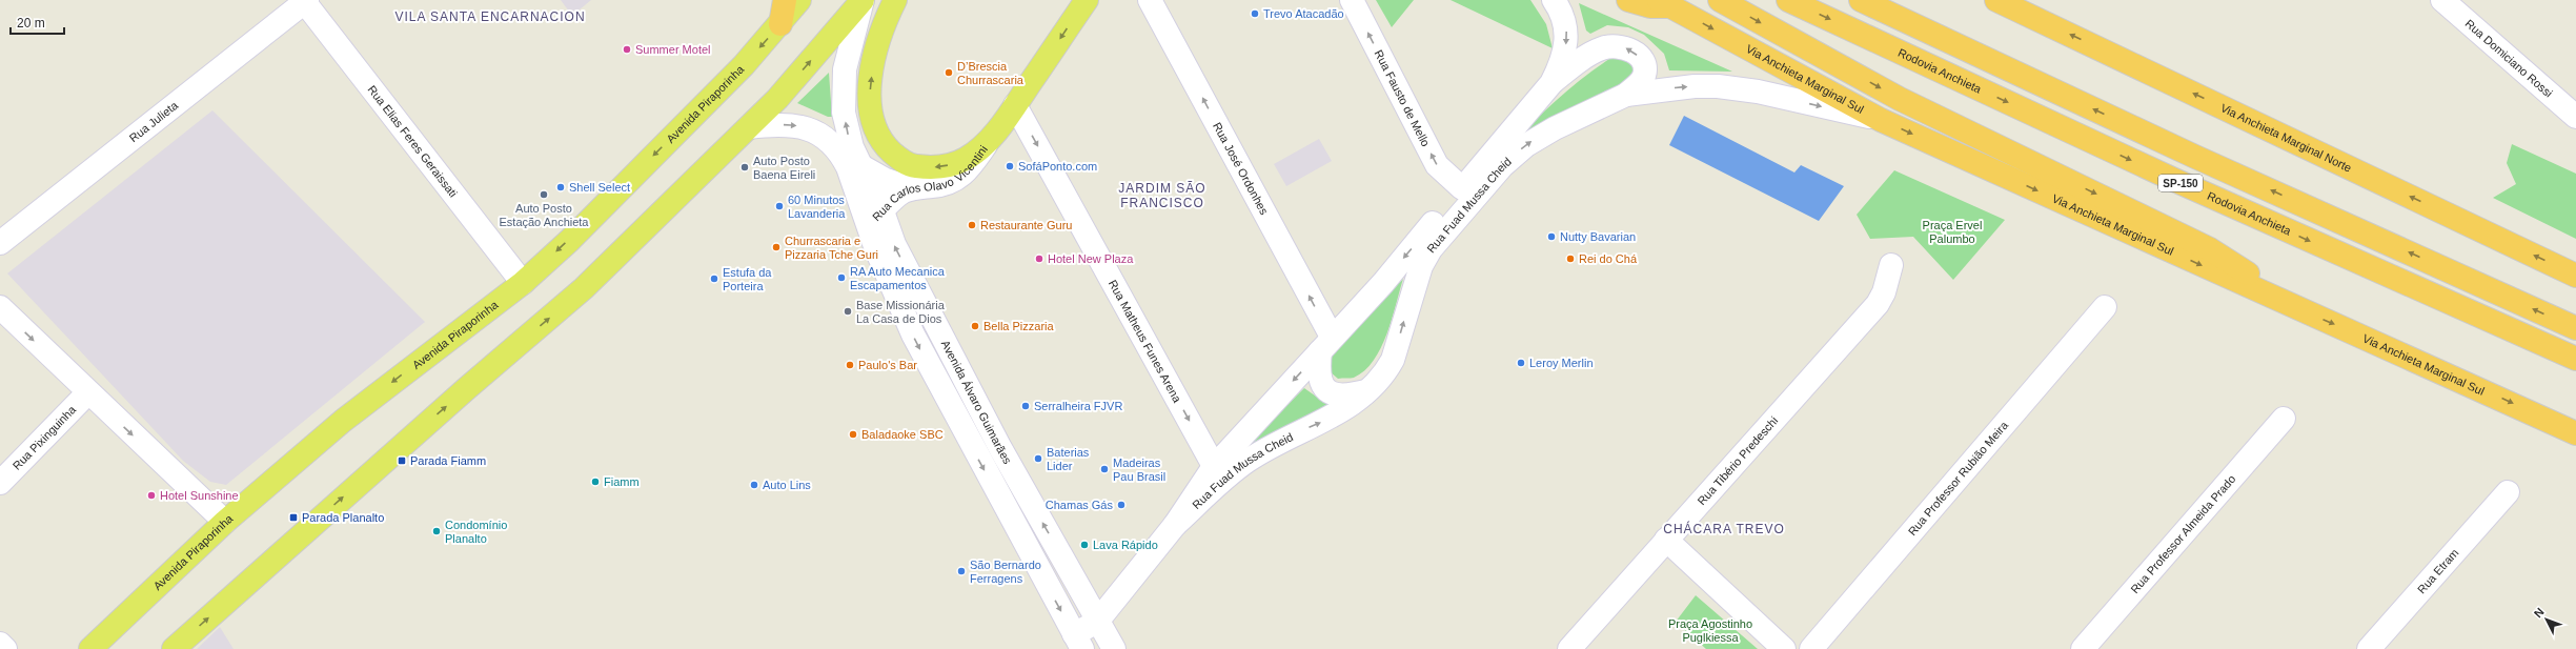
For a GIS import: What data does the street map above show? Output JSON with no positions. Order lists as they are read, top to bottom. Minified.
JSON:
{"streets":{"highway":["Rodovia Anchieta","Via Anchieta Marginal Sul","Via Anchieta Marginal Norte","SP-150"],"main road":["Avenida Piraporinha","Rua Carlos Olavo Vicentini"],"street":["Rua Domiciano Rossi","Rua Fausto de Mello","Rua Julieta","Rua Elias Feres Geraissati","Rua José Ordonhes","Rua Fuad Mussa Cheid","Rua Matheus Funes Arena","Avenida Álvaro Guimarães","Rua Pixinguinha","Rua Tibério Predeschi","Rua Professor Rubião Meira","Rua Professor Almeida Prado","Rua Etram"]},"crossings":[["Via Anchieta Marginal Sul","Rua Fuad Mussa Cheid"],["Rua Fausto de Mello","Rua Fuad Mussa Cheid"],["Avenida Piraporinha","Rua Elias Feres Geraissati"],["Rua Julieta","Rua Elias Feres Geraissati"],["Rua José Ordonhes","Rua Fuad Mussa Cheid"],["Rua Carlos Olavo Vicentini","Rua Matheus Funes Arena"],["Rua Carlos Olavo Vicentini","Avenida Álvaro Guimarães"],["Rua Fuad Mussa Cheid","Rua Matheus Funes Arena"],["Rua Fuad Mussa Cheid","Avenida Álvaro Guimarães"]],"one_way":["Rua Fausto de Mello","Rua José Ordonhes","Rua Matheus Funes Arena"],"districts":["VILA SANTA ENCARNACION","JARDIM SÃO FRANCISCO","CHÁCARA TREVO"],"parks":["Praça Ervel Palumbo","Praça Agostinho Puglkiessa"],"places":{"other":["Trevo Atacadão","Summer Motel","D’Brescia Churrascaria","SofáPonto.com","Auto Posto Baena Eireli","Shell Select","Auto Posto Estação Anchieta","60 Minutos Lavanderia","Restaurante Guru","Nutty Bavarian","Churrascaria e Pizzaria Tche Guri","Hotel New Plaza","Rei do Chá","RA Auto Mecanica Escapamentos","Estufa da Porteira","Base Missionária La Casa de Dios","Bella Pizzaria","Leroy Merlin","Paulo's Bar","Serralheira FJVR","Baladaoke SBC","Baterias Lider","Madeiras Pau Brasil","Fiamm","Auto Lins","Hotel Sunshine","Chamas Gás","Condomínio Planalto","Lava Rápido","São Bernardo Ferragens"],"transit":["Parada Fiamm","Parada Planalto"]},"scale_bar":"20 m","north":"top left"}
